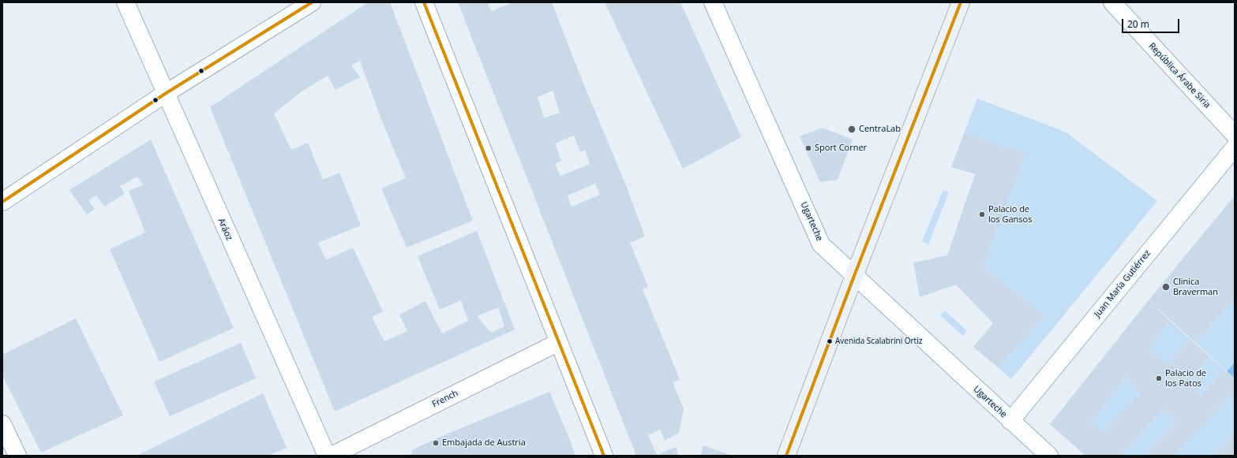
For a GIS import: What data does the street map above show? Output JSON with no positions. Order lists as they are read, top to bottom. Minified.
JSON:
{"streets":{"street":["República Árabe Siria","Ugarteche","Aráoz","Juan María Gutiérrez","French"]},"crossings":[["Ugarteche","Juan María Gutiérrez"]],"places":["CentraLab","Sport Corner","Palacio de los Gansos","Clinica Braverman","Avenida Scalabrini Ortiz","Palacio de los Patos","Embajada de Austria"],"scale_bar":"20 m"}
